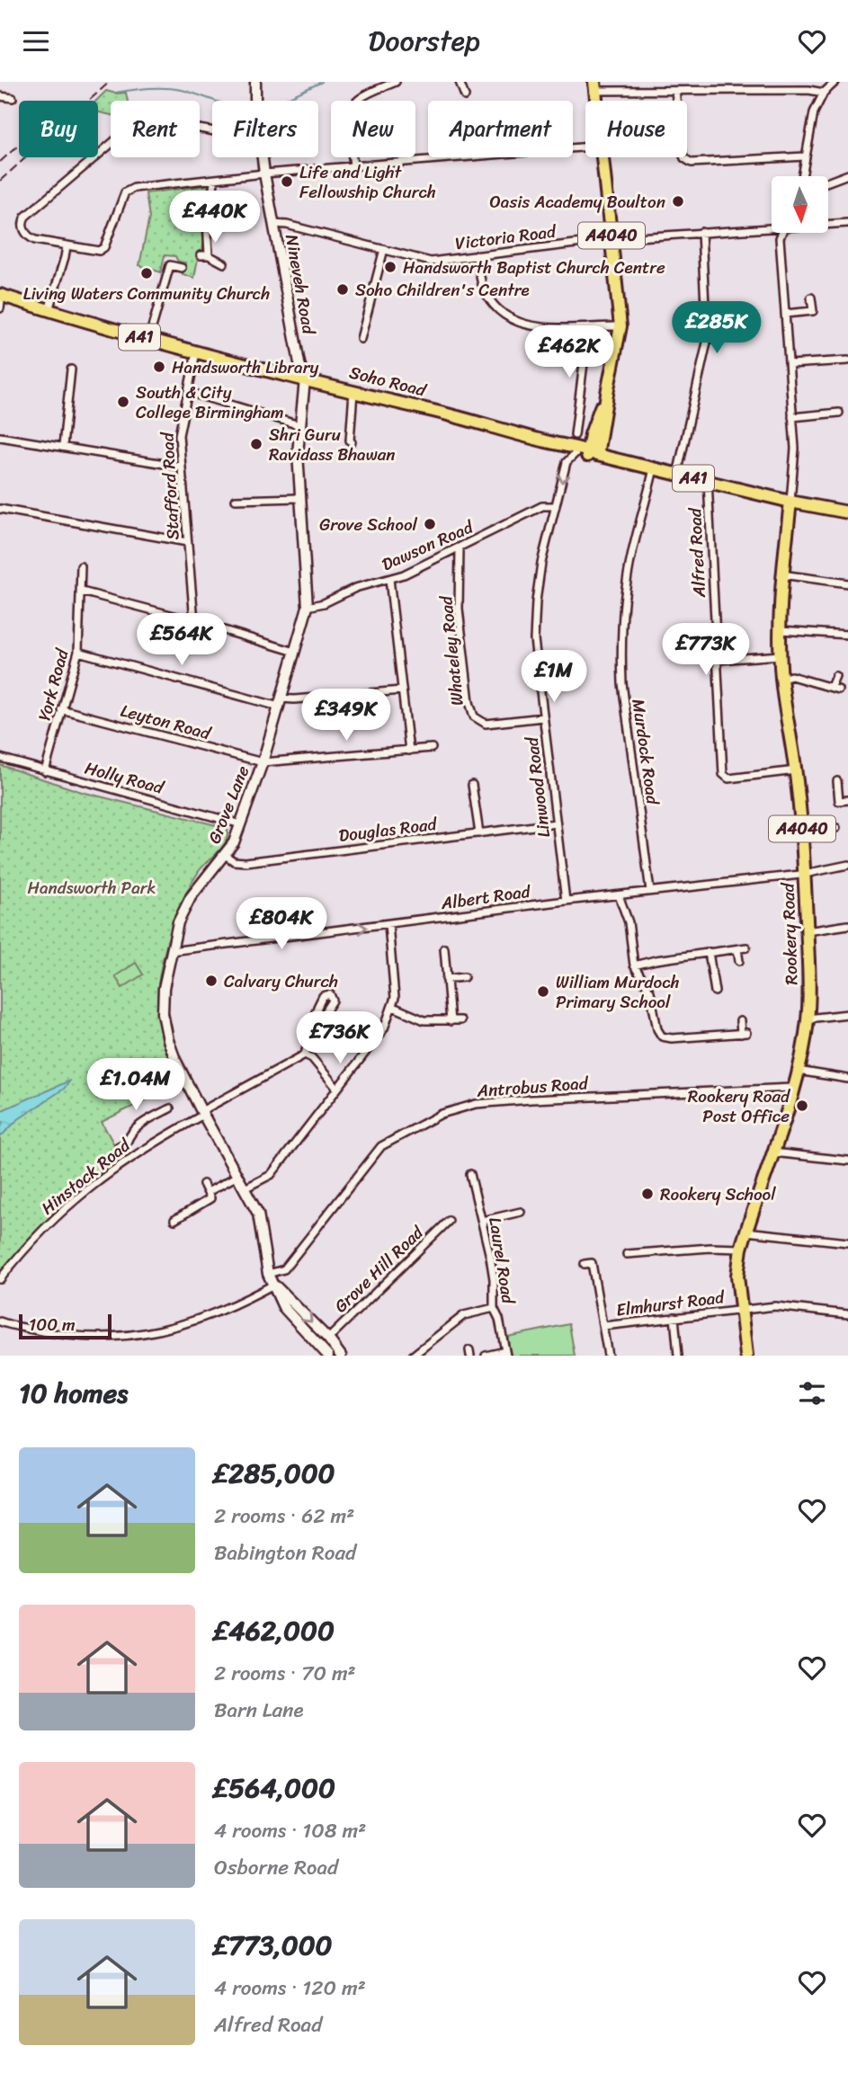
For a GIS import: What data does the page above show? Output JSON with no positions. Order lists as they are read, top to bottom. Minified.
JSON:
{"streets":{"main road":["A4040","A41","Soho Road","Rookery Road"],"street":["Victoria Road","Nineveh Road","Stafford Road","Dawson Road","Alfred Road","Whateley Road","York Road","Leyton Road","Murdock Road","Holly Road","Linwood Road","Grove Lane","Douglas Road","Albert Road","Antrobus Road","Hinstock Road","Laurel Road","Grove Hill Road","Elmhurst Road"]},"crossings":[["A4040","Victoria Road"],["A4040","Soho Road"],["A4040","Linwood Road"],["Victoria Road","Nineveh Road"],["Nineveh Road","Soho Road"],["Nineveh Road","Grove Lane"],["A41","Soho Road"],["A41","Rookery Road"],["Soho Road","Stafford Road"],["Soho Road","Alfred Road"],["Soho Road","Murdock Road"],["Soho Road","Linwood Road"],["Soho Road","Grove Lane"],["Soho Road","Rookery Road"],["Dawson Road","Whateley Road"],["Dawson Road","Linwood Road"],["Dawson Road","Grove Lane"],["Alfred Road","Rookery Road"],["Whateley Road","Linwood Road"],["York Road","Leyton Road"],["York Road","Holly Road"],["Leyton Road","Grove Lane"],["Murdock Road","Albert Road"],["Holly Road","Grove Lane"],["Linwood Road","Douglas Road"],["Linwood Road","Albert Road"],["Grove Lane","Douglas Road"],["Grove Lane","Albert Road"],["Grove Lane","Antrobus Road"],["Grove Lane","Hinstock Road"],["Grove Lane","Grove Hill Road"],["Albert Road","Rookery Road"],["Rookery Road","Antrobus Road"],["Rookery Road","Elmhurst Road"]],"parks":["Handsworth Park"],"places":["Life and Light Fellowship Church","Oasis Academy Boulton","Handsworth Baptist Church Centre","Living Waters Community Church","Soho Children's Centre","Handsworth Library","South & City College Birmingham","Shri Guru Ravidass Bhawan","Grove School","Calvary Church","William Murdoch Primary School","Rookery Road Post Office","Rookery School"],"scale_bar":"100 m","north":"bottom","page":{"header":"Doorstep","chip":["Buy","Rent","Filters","New","Apartment","House"],"price":["£440K","£285K","£462K","£564K","£773K","£1M","£349K","£804K","£736K","£1.04M"],"scale":"100 m","heading":"10 homes","list":[{"name":"£285,000","note":"2 rooms · 62 m² · Babington Road"},{"name":"£462,000","note":"2 rooms · 70 m² · Barn Lane"},{"name":"£564,000","note":"4 rooms · 108 m² · Osborne Road"},{"name":"£773,000","note":"4 rooms · 120 m² · Alfred Road"}]}}
